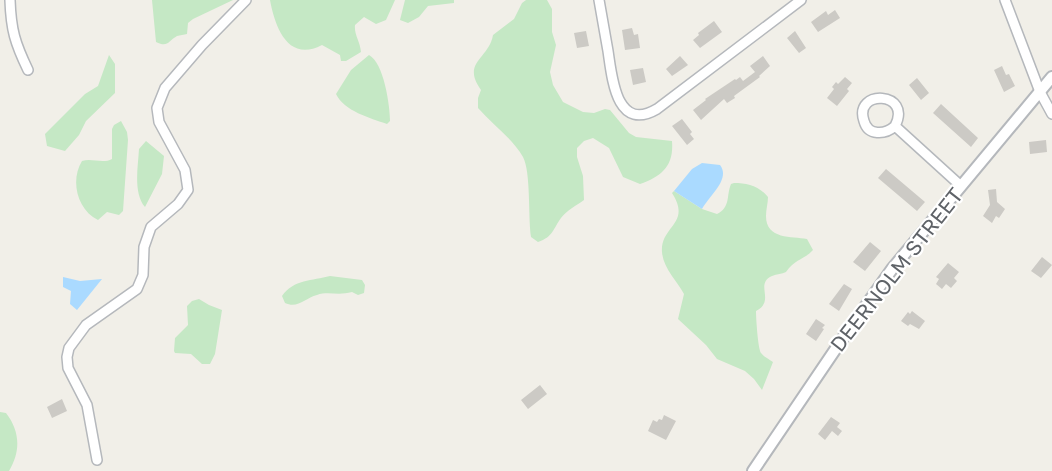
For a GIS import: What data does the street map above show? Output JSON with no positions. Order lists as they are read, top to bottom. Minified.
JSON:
{"streets":{"street":["DEERNOLM STREET"]}}
